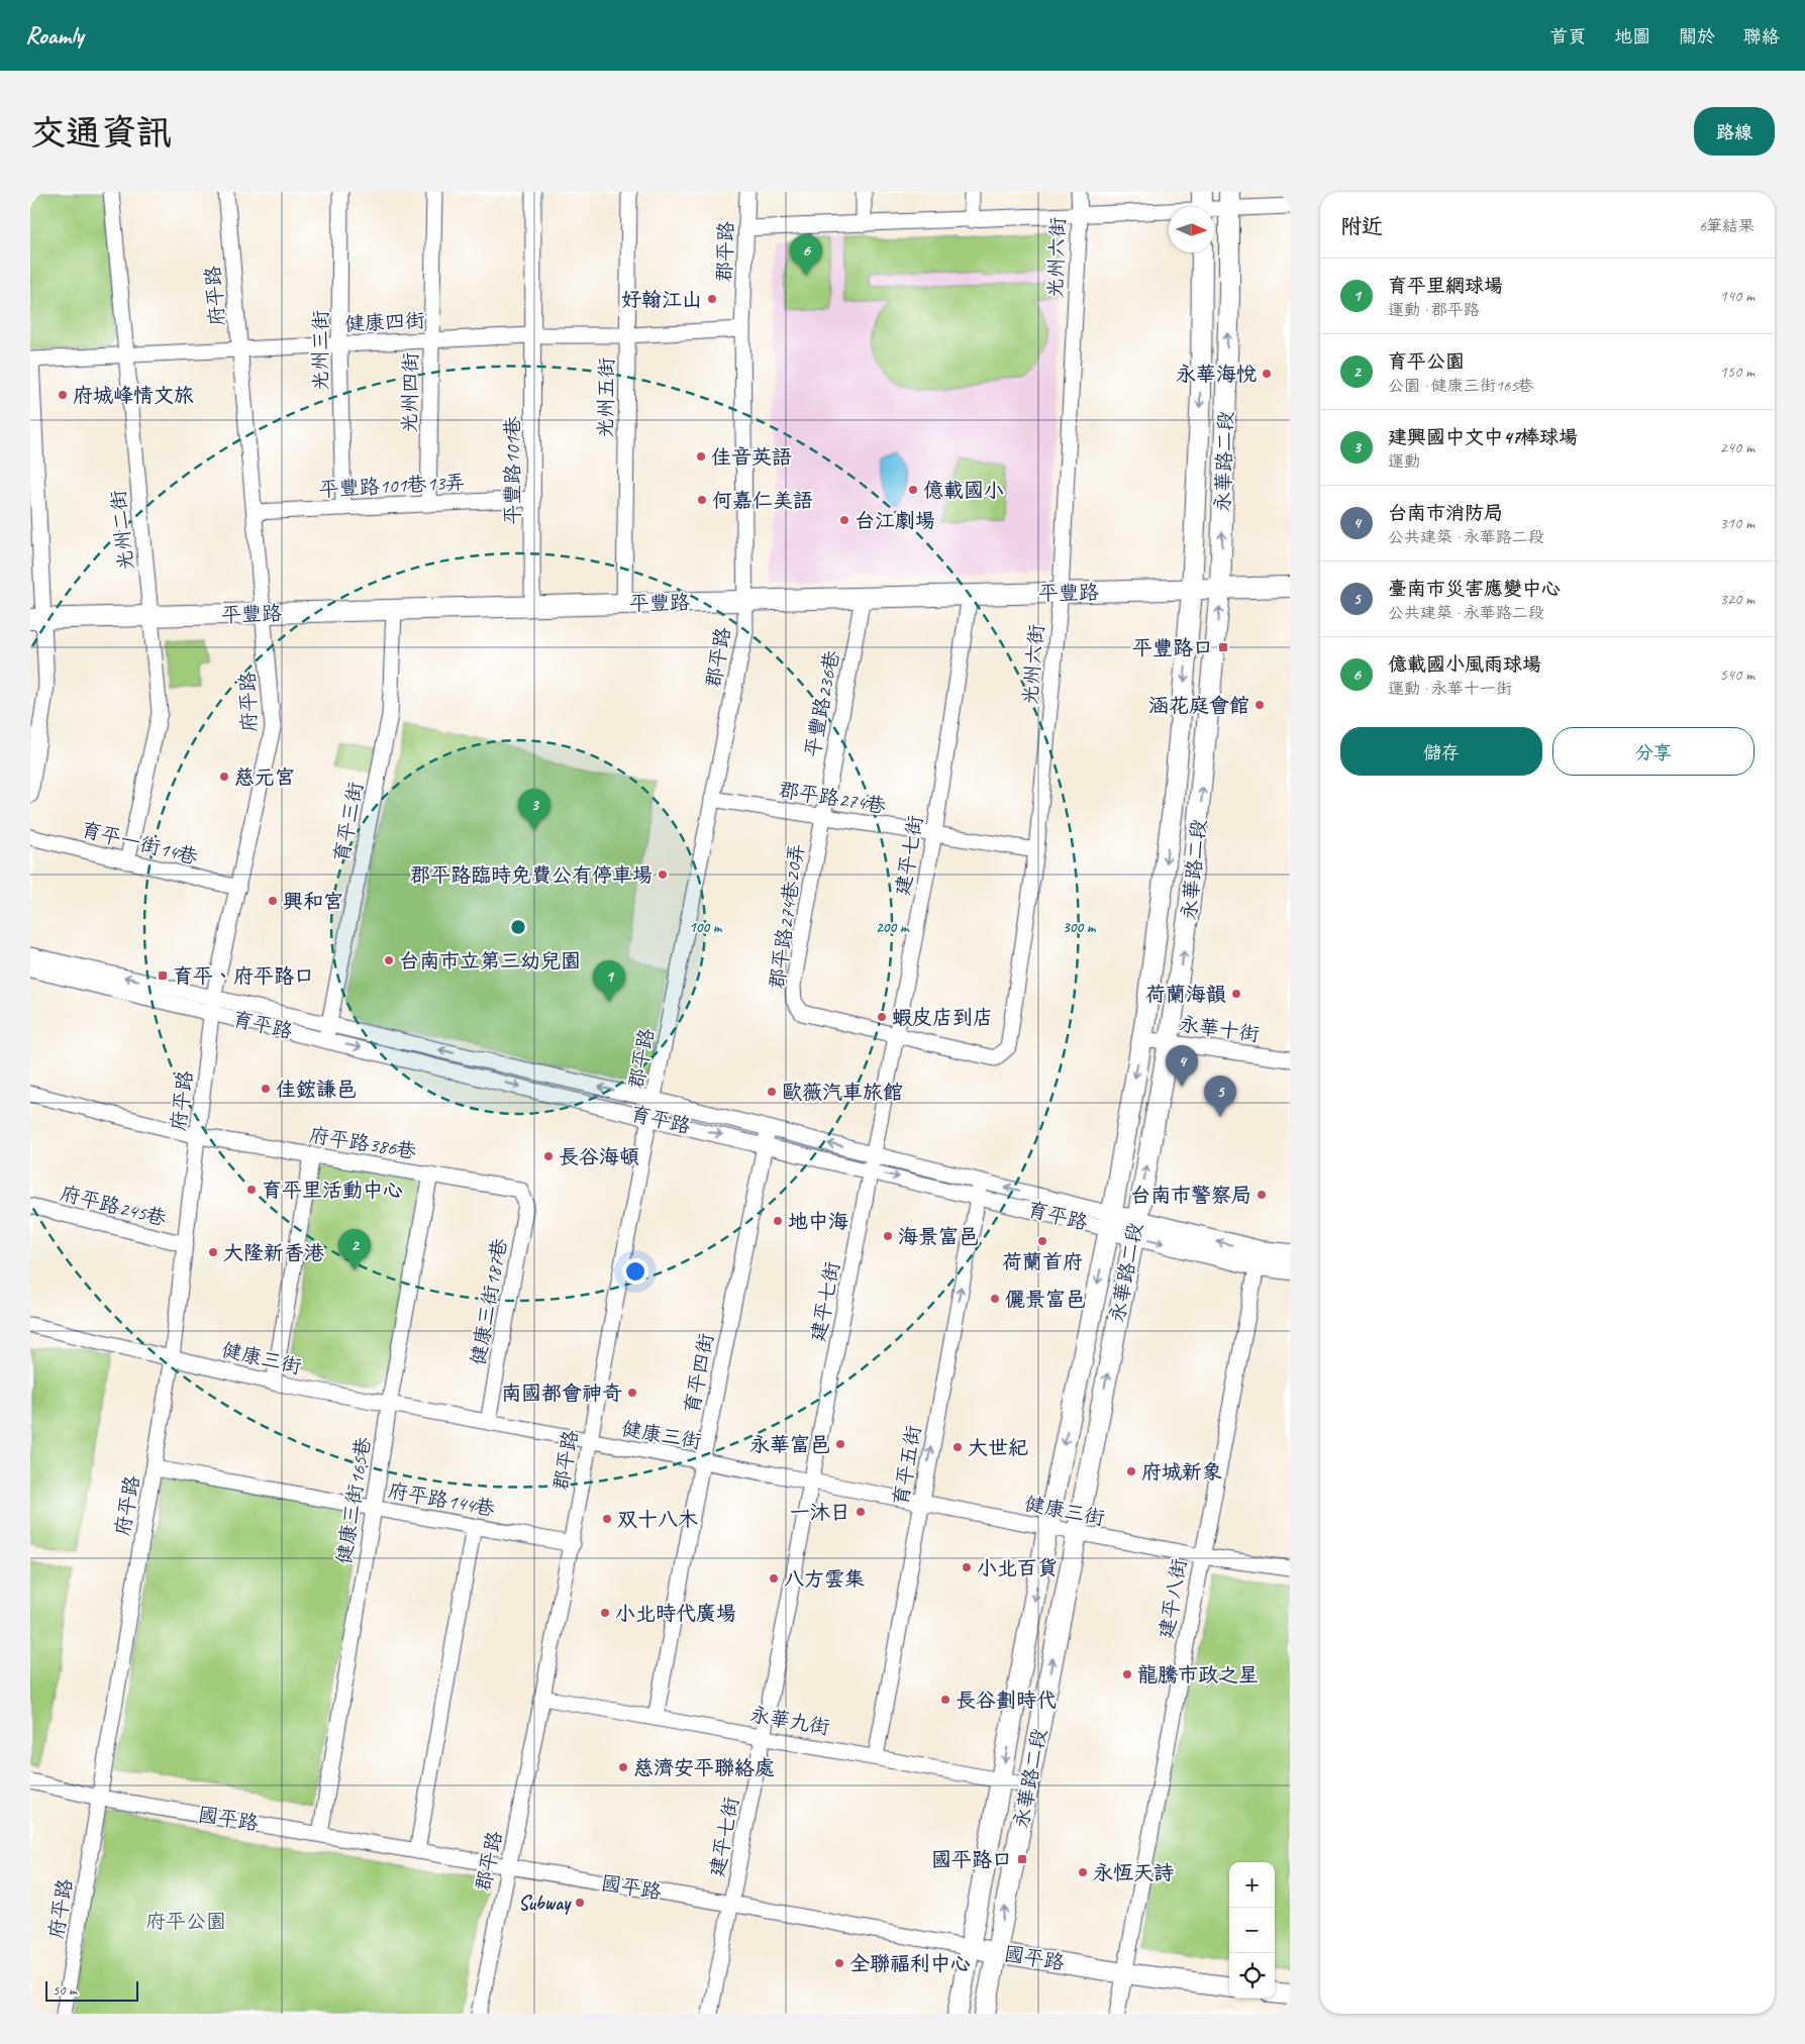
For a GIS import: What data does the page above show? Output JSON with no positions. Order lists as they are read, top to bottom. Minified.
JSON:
{"streets":{"street":["郡平路","光州六街","府平路","健康四街","光州三街","光州四街","光州五街","永華路二段","平豐路101巷","平豐路101巷13弄","光州二街","平豐路","平豐路236巷","郡平路274巷","育平三街","育平一街14巷","建平七街","郡平路274巷20弄","育平路","永華十街","府平路386巷","府平路245巷","健康三街187巷","健康三街","育平四街","育平五街","府平路144巷","健康三街165巷","建平八街","永華九街","國平路"]},"crossings":[["郡平路","健康四街"],["郡平路","平豐路"],["郡平路","郡平路274巷"],["郡平路","育平路"],["郡平路","健康三街"],["郡平路","府平路144巷"],["郡平路","永華九街"],["郡平路","國平路"],["光州六街","平豐路"],["光州六街","郡平路274巷"],["光州六街","郡平路274巷20弄"],["府平路","健康四街"],["府平路","平豐路101巷13弄"],["府平路","平豐路"],["府平路","育平一街14巷"],["府平路","育平路"],["府平路","府平路386巷"],["府平路","府平路245巷"],["府平路","健康三街"],["府平路","府平路144巷"],["府平路","國平路"],["健康四街","光州三街"],["健康四街","光州四街"],["健康四街","光州五街"],["健康四街","平豐路101巷"],["健康四街","光州二街"],["光州三街","平豐路101巷13弄"],["光州四街","平豐路101巷13弄"],["光州五街","平豐路"],["永華路二段","平豐路"],["永華路二段","育平路"],["永華路二段","永華十街"],["永華路二段","健康三街"],["永華路二段","永華九街"],["永華路二段","國平路"],["平豐路101巷","平豐路101巷13弄"],["平豐路101巷","平豐路"],["光州二街","平豐路"],["光州二街","育平一街14巷"],["平豐路","平豐路236巷"],["平豐路","育平三街"],["平豐路","建平七街"],["平豐路236巷","郡平路274巷"],["平豐路236巷","郡平路274巷20弄"],["郡平路274巷","建平七街"],["郡平路274巷","郡平路274巷20弄"],["育平三街","育平路"],["建平七街","郡平路274巷20弄"],["建平七街","育平路"],["建平七街","健康三街"],["建平七街","永華九街"],["建平七街","國平路"],["育平路","育平四街"],["育平路","育平五街"],["育平路","建平八街"],["府平路386巷","健康三街187巷"],["府平路386巷","健康三街165巷"],["健康三街187巷","健康三街"],["健康三街","育平四街"],["健康三街","育平五街"],["健康三街","健康三街165巷"],["健康三街","建平八街"],["育平四街","永華九街"],["育平五街","永華九街"],["府平路144巷","健康三街165巷"],["健康三街165巷","國平路"],["建平八街","國平路"]],"one_way":["育平五街"],"parks":["府平公園"],"places":{"other":["好翰江山","永華海悅","府城峰情文旅","佳音英語","億載國小","何嘉仁美語","台江劇場","涵花庭會館","慈元宮","郡平路臨時免費公有停車場","興和宮","台南市立第三幼兒園","荷蘭海韻","蝦皮店到店","佳鋐謙邑","歐薇汽車旅館","長谷海頓","育平里活動中心","台南市警察局","地中海","海景富邑","荷蘭首府","大隆新香港","儷景富邑","南國都會神奇","永華富邑","大世紀","府城新象","一沐日","双十八木","小北百貨","八方雲集","小北時代廣場","龍騰市政之星","長谷劃時代","慈濟安平聯絡處","永恆天詩","Subway","全聯福利中心"],"transit":["平豐路口","育平、府平路口","國平路口"]},"scale_bar":"50 m","north":"right","page":{"header":"Roamly","nav":["首頁","地圖","關於","聯絡"],"buttons":["路線",["儲存","分享"]],"title":"交通資訊","heading":["附近","6筆結果"],"pins":["6","3","1","4","5","2"],"list":[{"mark":"1","name":"育平里網球場","note":"運動 · 郡平路","value":"140 m"},{"mark":"2","name":"育平公園","note":"公園 · 健康三街165巷","value":"150 m"},{"mark":"3","name":"建興國中文中47棒球場","note":"運動","value":"240 m"},{"mark":"4","name":"台南市消防局","note":"公共建築 · 永華路二段","value":"310 m"},{"mark":"5","name":"臺南市災害應變中心","note":"公共建築 · 永華路二段","value":"320 m"},{"mark":"6","name":"億載國小風雨球場","note":"運動 · 永華十一街","value":"540 m"}],"map_buttons":["+","−"],"scale":"50 m"},"rings":["100 m","200 m","300 m"]}
